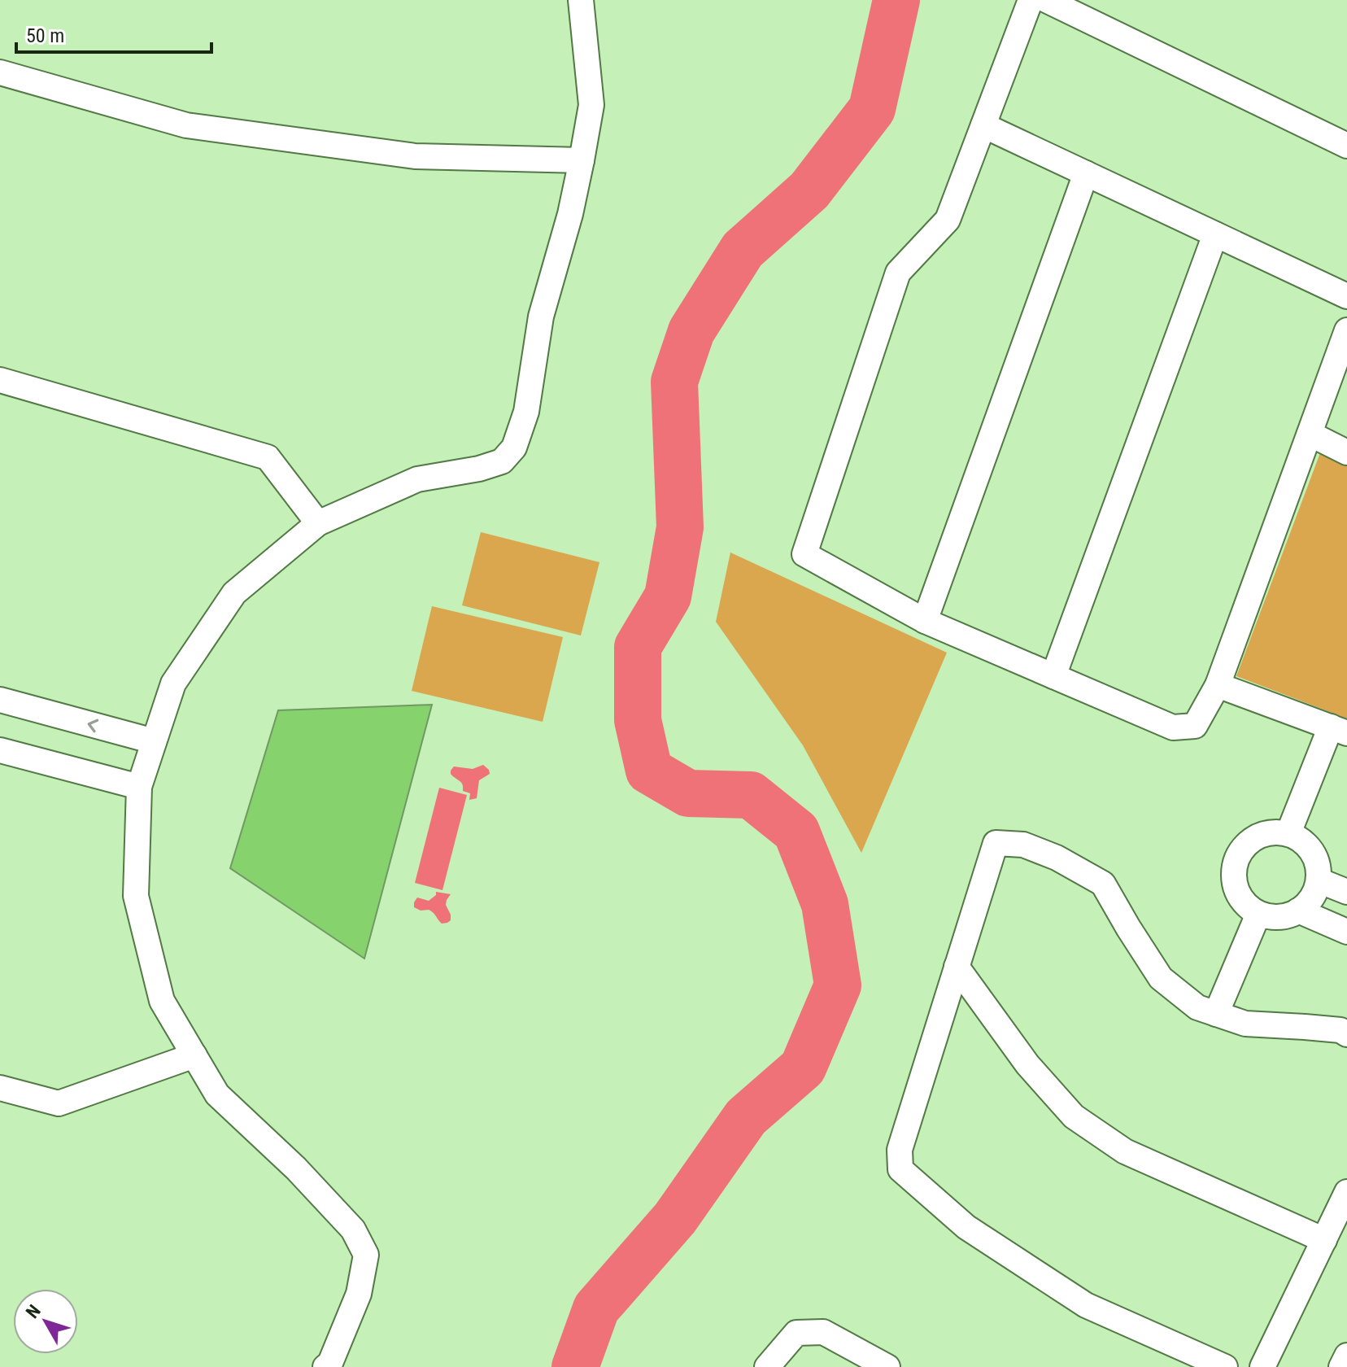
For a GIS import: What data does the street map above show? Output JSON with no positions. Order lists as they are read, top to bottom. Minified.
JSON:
{"scale_bar":"50 m","north":"top left"}
